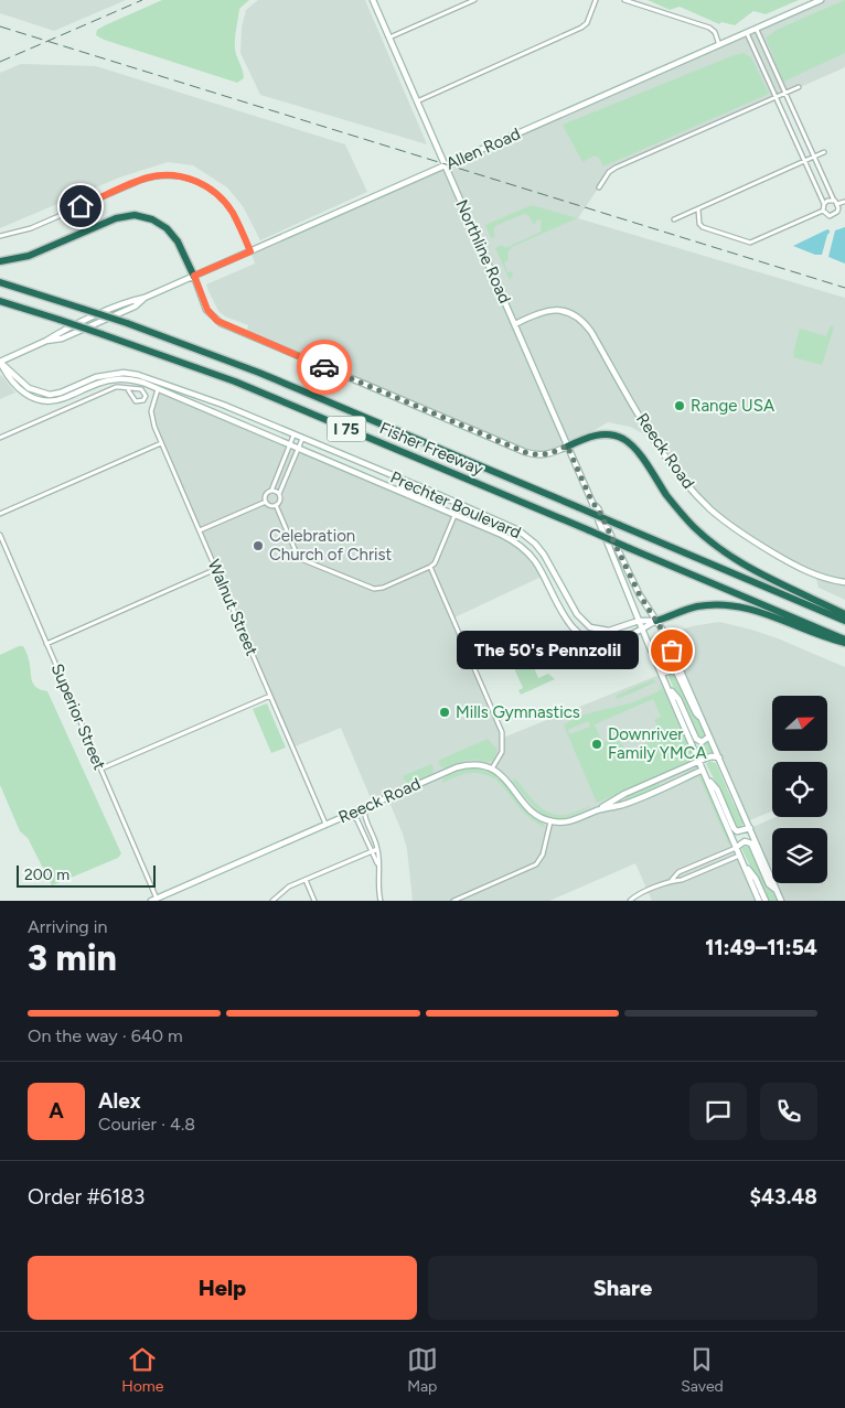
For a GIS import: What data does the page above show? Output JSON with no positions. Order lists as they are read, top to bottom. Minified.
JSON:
{"streets":{"highway":["I 75","Fisher Freeway"],"main road":["Allen Road","Northline Road","Reeck Road","Prechter Boulevard"],"street":["Walnut Street","Superior Street"]},"crossings":[["Allen Road","Northline Road"],["Northline Road","Reeck Road"],["Northline Road","Prechter Boulevard"],["Reeck Road","Walnut Street"],["Reeck Road","Superior Street"],["Prechter Boulevard","Walnut Street"]],"places":["Range USA","Celebration Church of Christ","The 50's Pennzolil","Mills Gymnastics","Downriver Family YMCA"],"scale_bar":"200 m","north":"right","page":{"bubble":"The 50's Pennzolil","scale":"200 m","heading":["3 min","Arriving in","11:49–11:54"],"panel":["Alex","Courier · 4.8","Order #6183","$43.48"],"bar":"On the way · 640 m","round":"A","buttons":["Help","Share"],"tabs":["Home","Map","Saved"]}}
